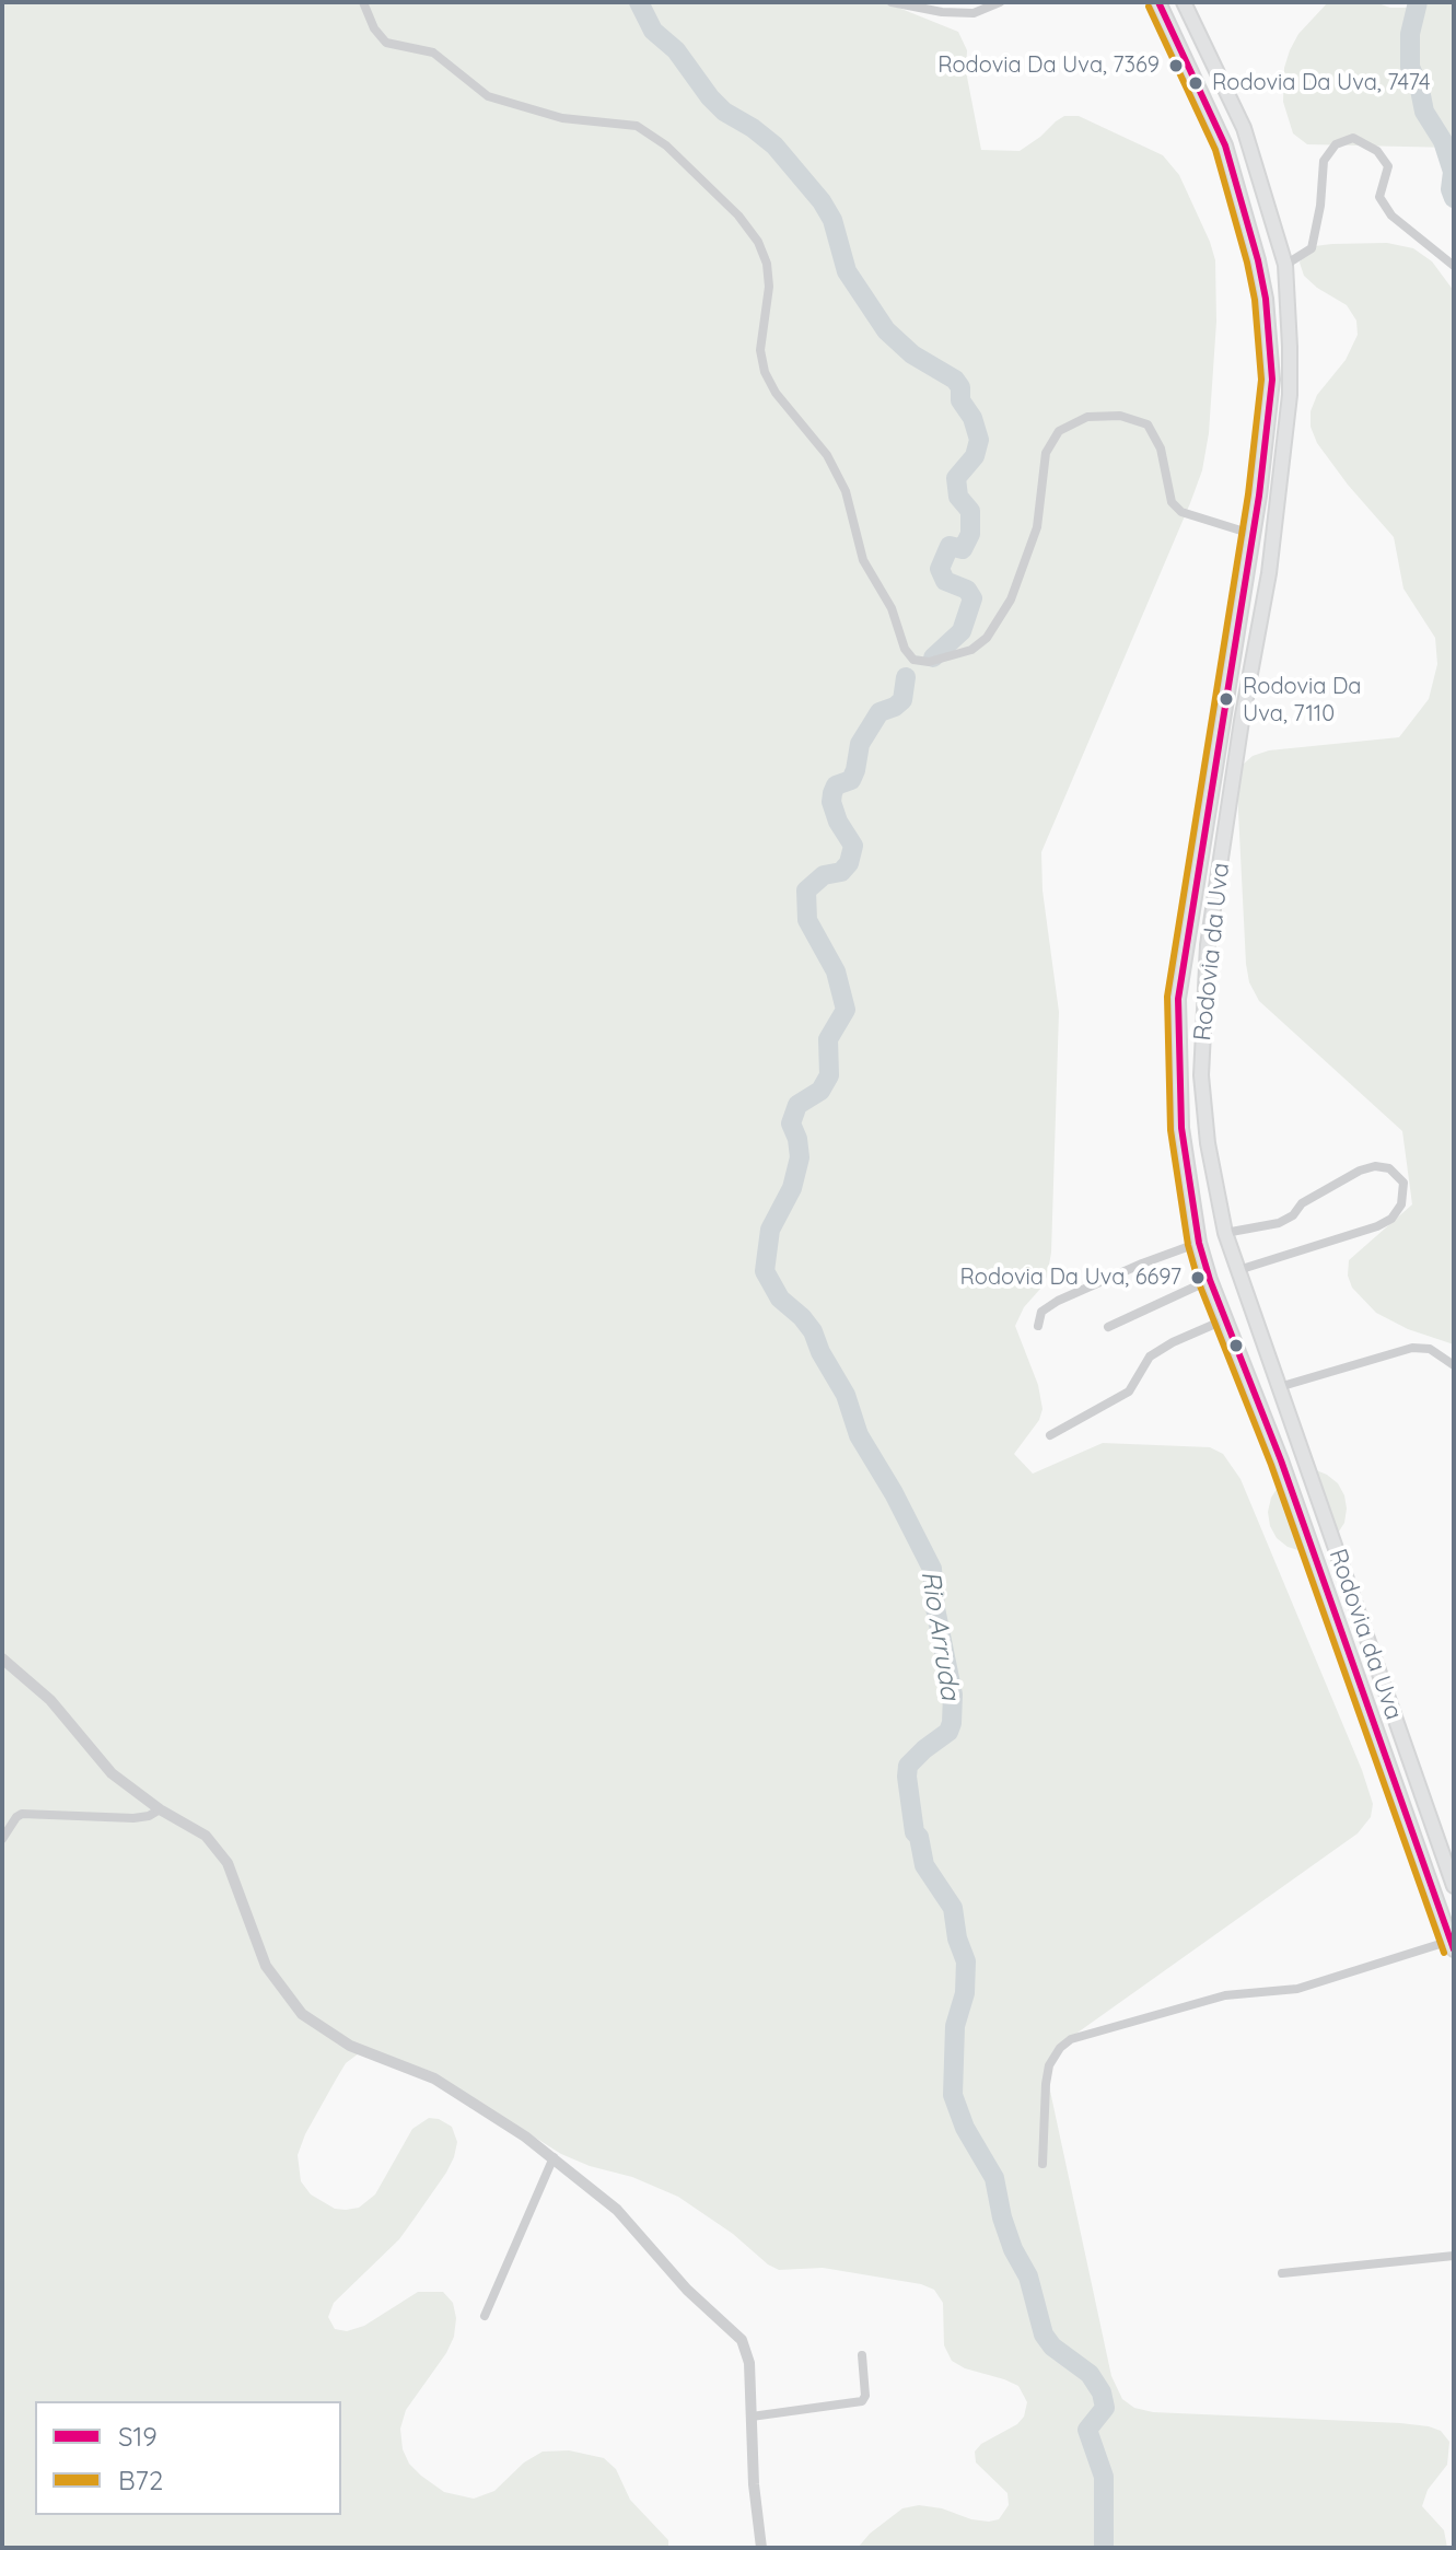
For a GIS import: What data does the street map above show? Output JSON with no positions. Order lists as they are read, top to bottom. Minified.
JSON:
{"streets":{"main road":["Rodovia da Uva"]},"water":["Rio Arruda"],"places":["Rodovia Da Uva, 7369","Rodovia Da Uva, 7474","Rodovia Da Uva, 7110","Rodovia Da Uva, 6697"],"lines":["transit line S19","transit line B72"],"legend":["S19","B72"]}
